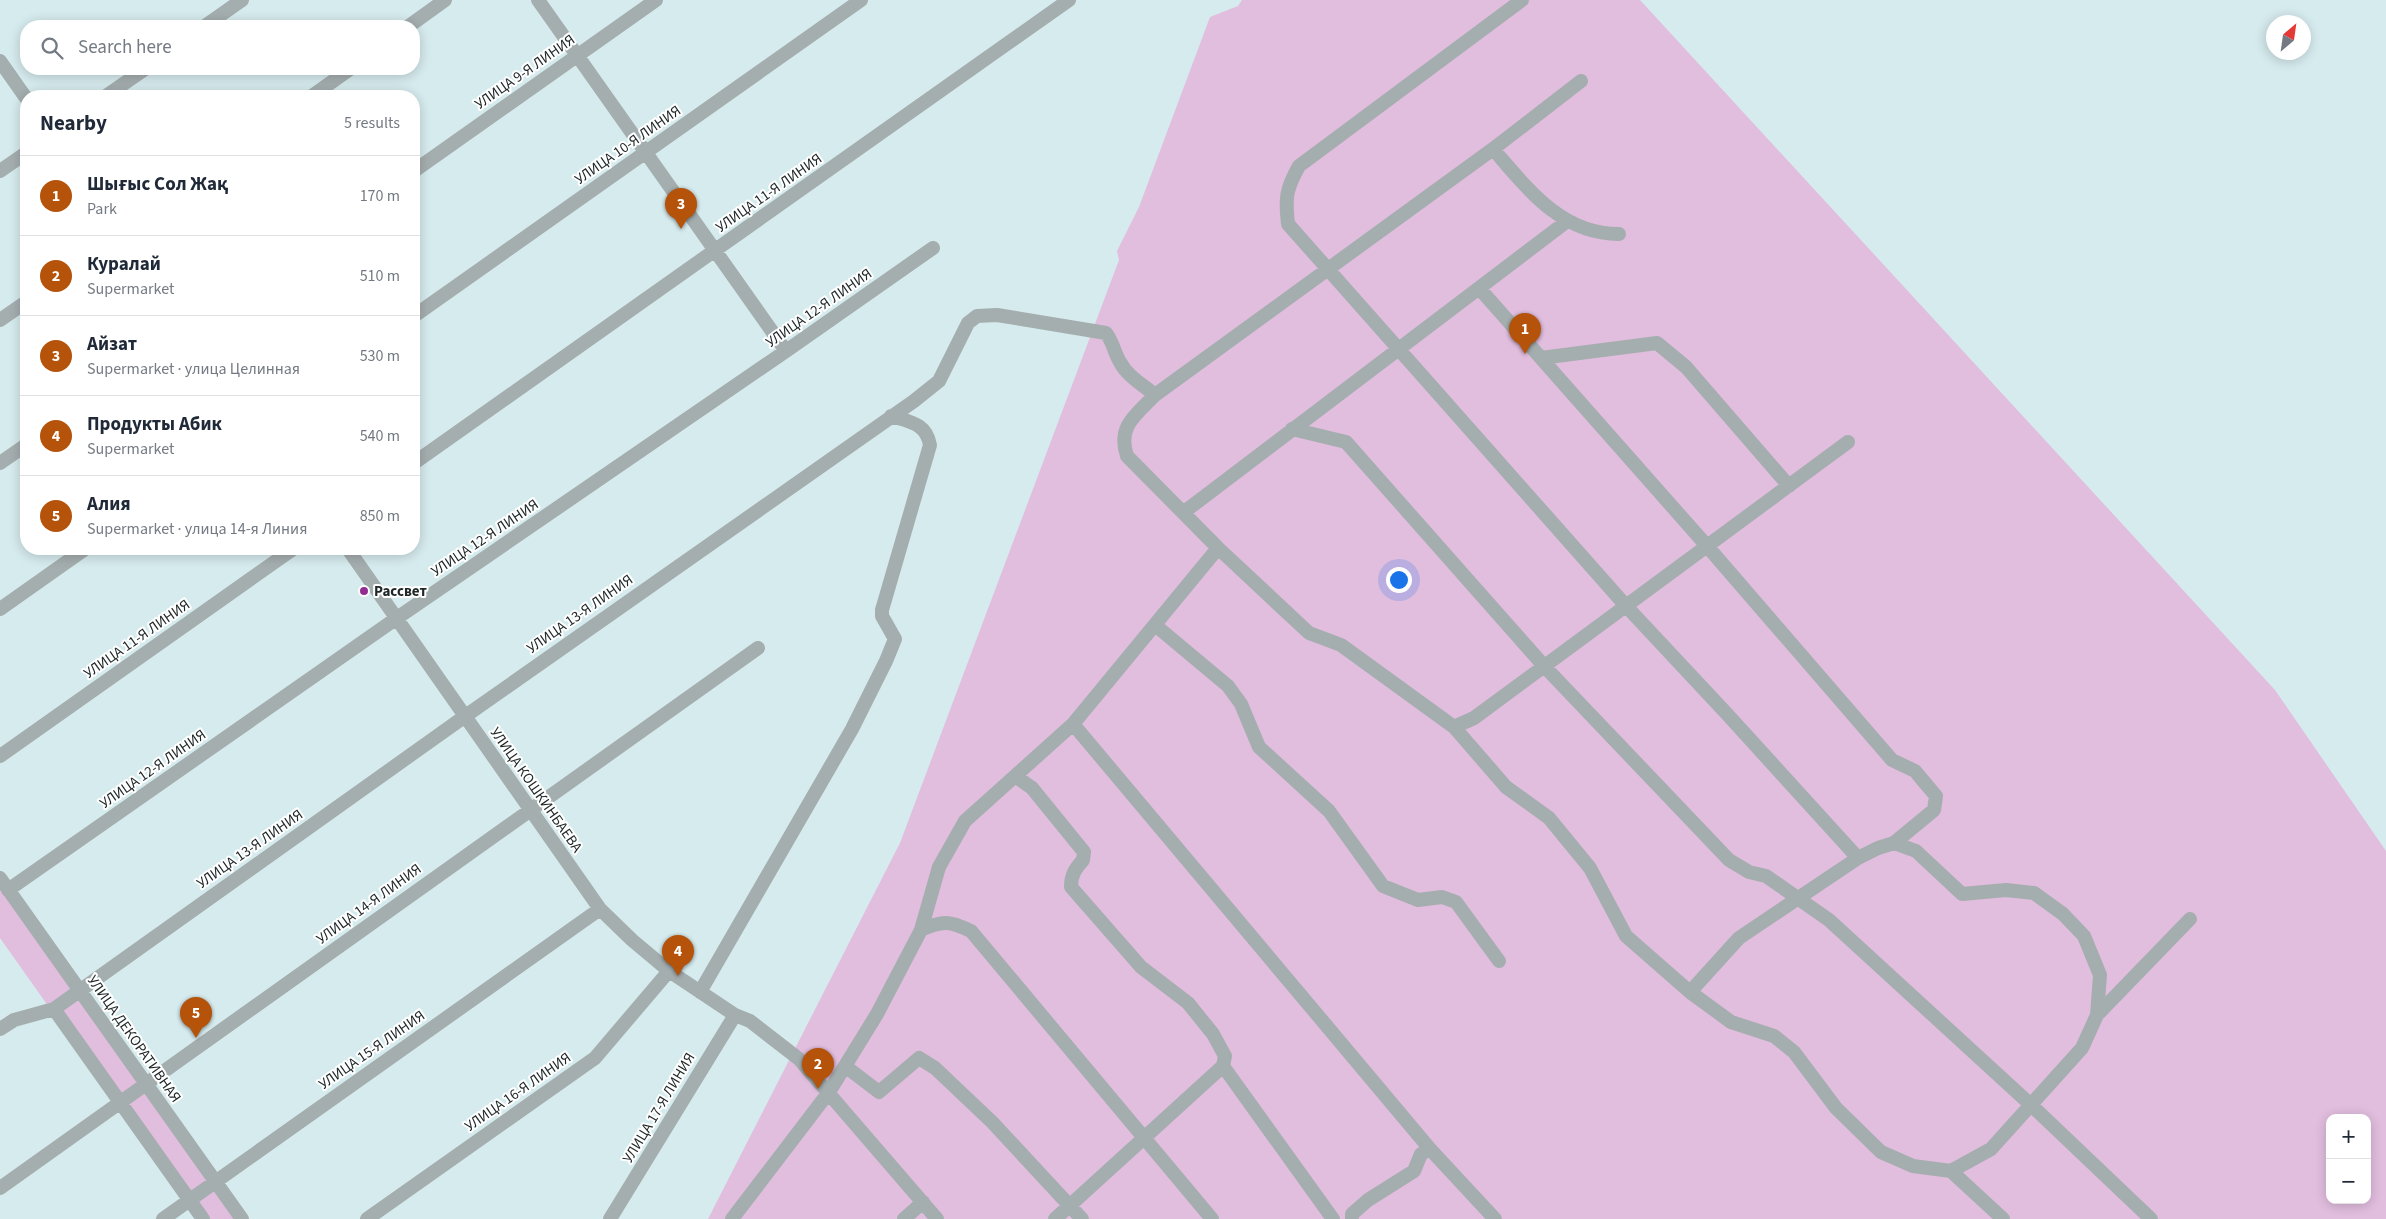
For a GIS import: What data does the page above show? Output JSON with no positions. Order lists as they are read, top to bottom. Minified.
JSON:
{"streets":{"street":["УЛИЦА 9-Я ЛИНИЯ","УЛИЦА 10-Я ЛИНИЯ","УЛИЦА 11-Я ЛИНИЯ","УЛИЦА 12-Я ЛИНИЯ","УЛИЦА 13-Я ЛИНИЯ","УЛИЦА КОШКИНБАЕВА","УЛИЦА 14-Я ЛИНИЯ","УЛИЦА ДЕКОРАТИВНАЯ","УЛИЦА 15-Я ЛИНИЯ","УЛИЦА 16-Я ЛИНИЯ","УЛИЦА 17-Я ЛИНИЯ"]},"crossings":[["УЛИЦА 12-Я ЛИНИЯ","УЛИЦА КОШКИНБАЕВА"],["УЛИЦА 12-Я ЛИНИЯ","УЛИЦА ДЕКОРАТИВНАЯ"],["УЛИЦА 13-Я ЛИНИЯ","УЛИЦА КОШКИНБАЕВА"],["УЛИЦА 13-Я ЛИНИЯ","УЛИЦА ДЕКОРАТИВНАЯ"],["УЛИЦА КОШКИНБАЕВА","УЛИЦА 14-Я ЛИНИЯ"],["УЛИЦА КОШКИНБАЕВА","УЛИЦА 15-Я ЛИНИЯ"],["УЛИЦА КОШКИНБАЕВА","УЛИЦА 16-Я ЛИНИЯ"],["УЛИЦА КОШКИНБАЕВА","УЛИЦА 17-Я ЛИНИЯ"],["УЛИЦА 14-Я ЛИНИЯ","УЛИЦА ДЕКОРАТИВНАЯ"],["УЛИЦА ДЕКОРАТИВНАЯ","УЛИЦА 15-Я ЛИНИЯ"]],"places":["Рассвет"],"north":"top right","page":{"search":"Search here","heading":["Nearby","5 results"],"list":[{"mark":"1","name":"Шығыс Сол Жақ","note":"Park","value":"170 m"},{"mark":"2","name":"Куралай","note":"Supermarket","value":"510 m"},{"mark":"3","name":"Айзат","note":"Supermarket · улица Целинная","value":"530 m"},{"mark":"4","name":"Продукты Абик","note":"Supermarket","value":"540 m"},{"mark":"5","name":"Алия","note":"Supermarket · улица 14-я Линия","value":"850 m"}],"pins":["3","1","4","5","2"],"map_buttons":["+","−"]}}
